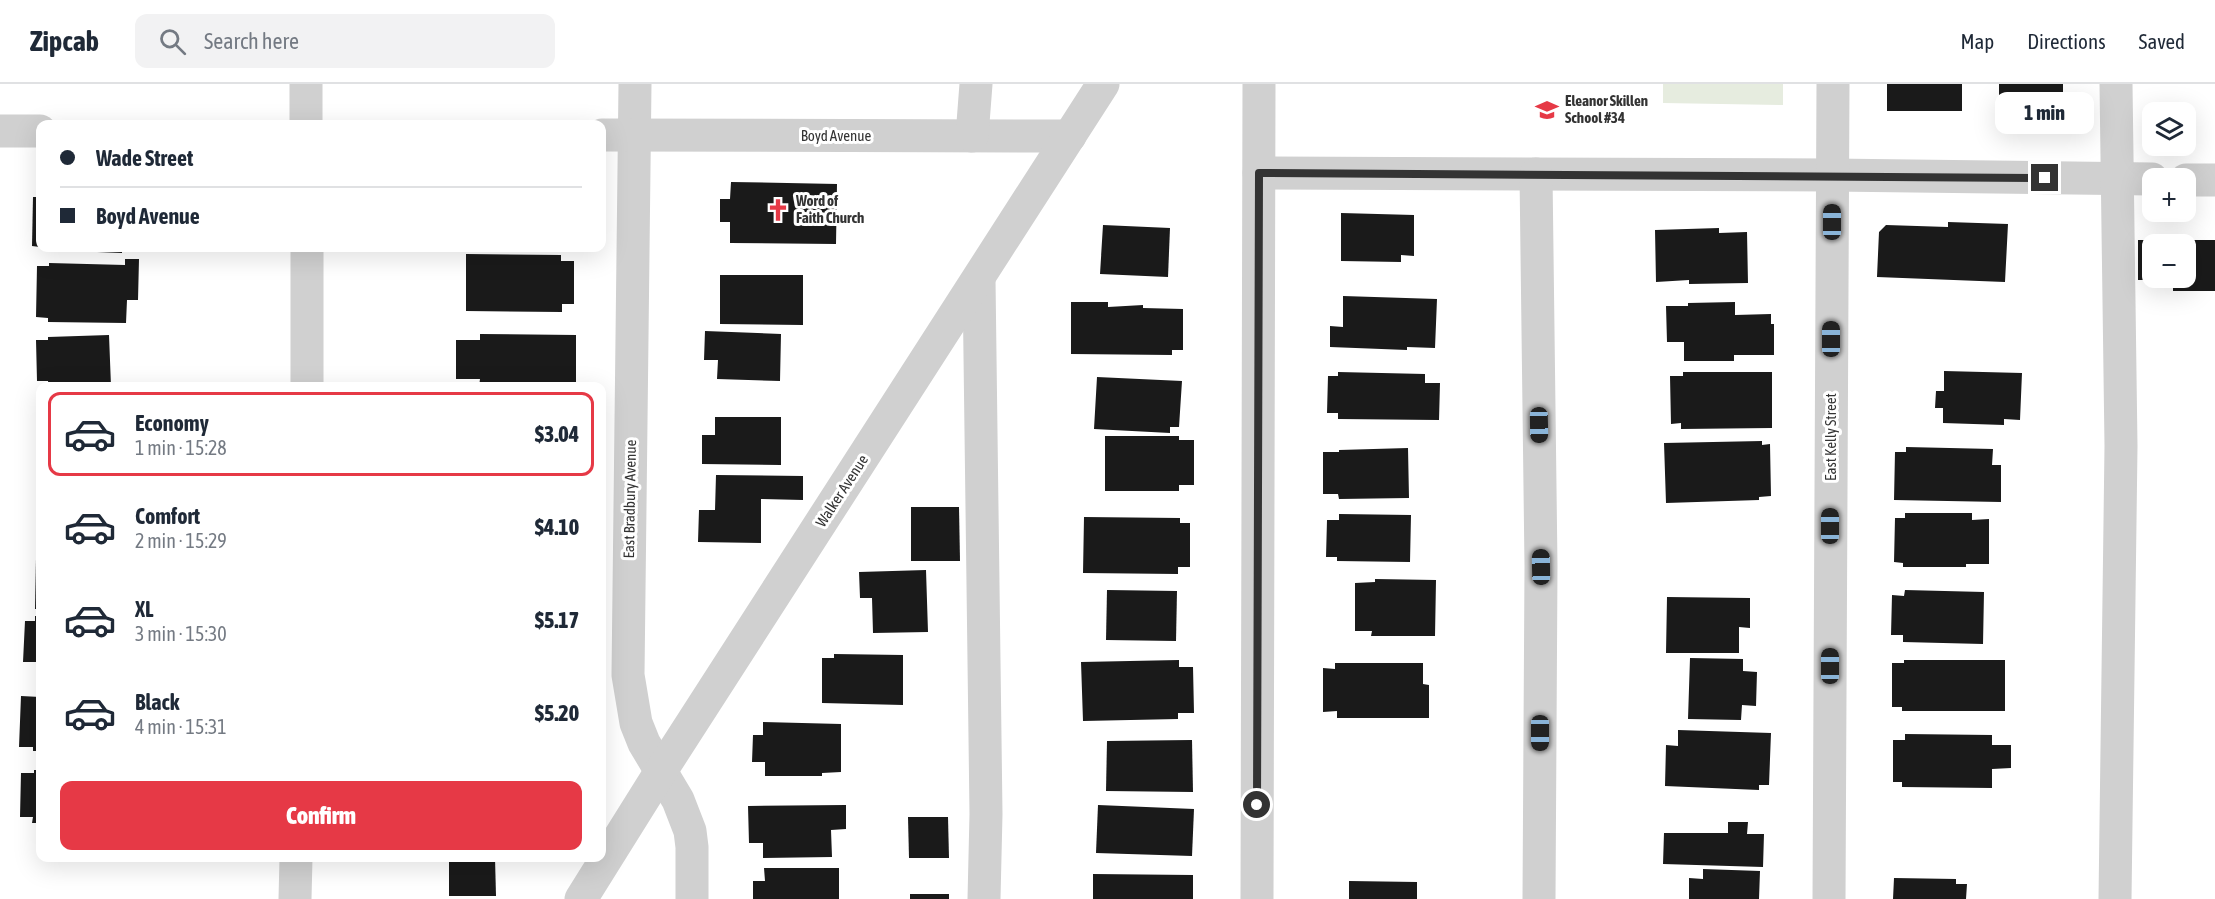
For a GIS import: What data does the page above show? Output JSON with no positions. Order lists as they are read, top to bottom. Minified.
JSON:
{"streets":{"street":["Boyd Avenue","East Kelly Street","Walker Avenue","East Bradbury Avenue"]},"crossings":[["Boyd Avenue","Walker Avenue"],["Boyd Avenue","East Bradbury Avenue"],["Walker Avenue","East Bradbury Avenue"]],"places":{"school or university":["Eleanor Skillen School #34"],"church":["Word of Faith Church"]},"page":{"header":"Zipcab","search":"Search here","nav":["Map","Directions","Saved"],"bubble":"1 min","map_buttons":["+","−"],"banner":["Wade Street","Boyd Avenue"],"list":[{"name":"Economy","note":"1 min · 15:28","value":"$3.04"},{"name":"Comfort","note":"2 min · 15:29","value":"$4.10"},{"name":"XL","note":"3 min · 15:30","value":"$5.17"},{"name":"Black","note":"4 min · 15:31","value":"$5.20"}],"buttons":"Confirm"}}
